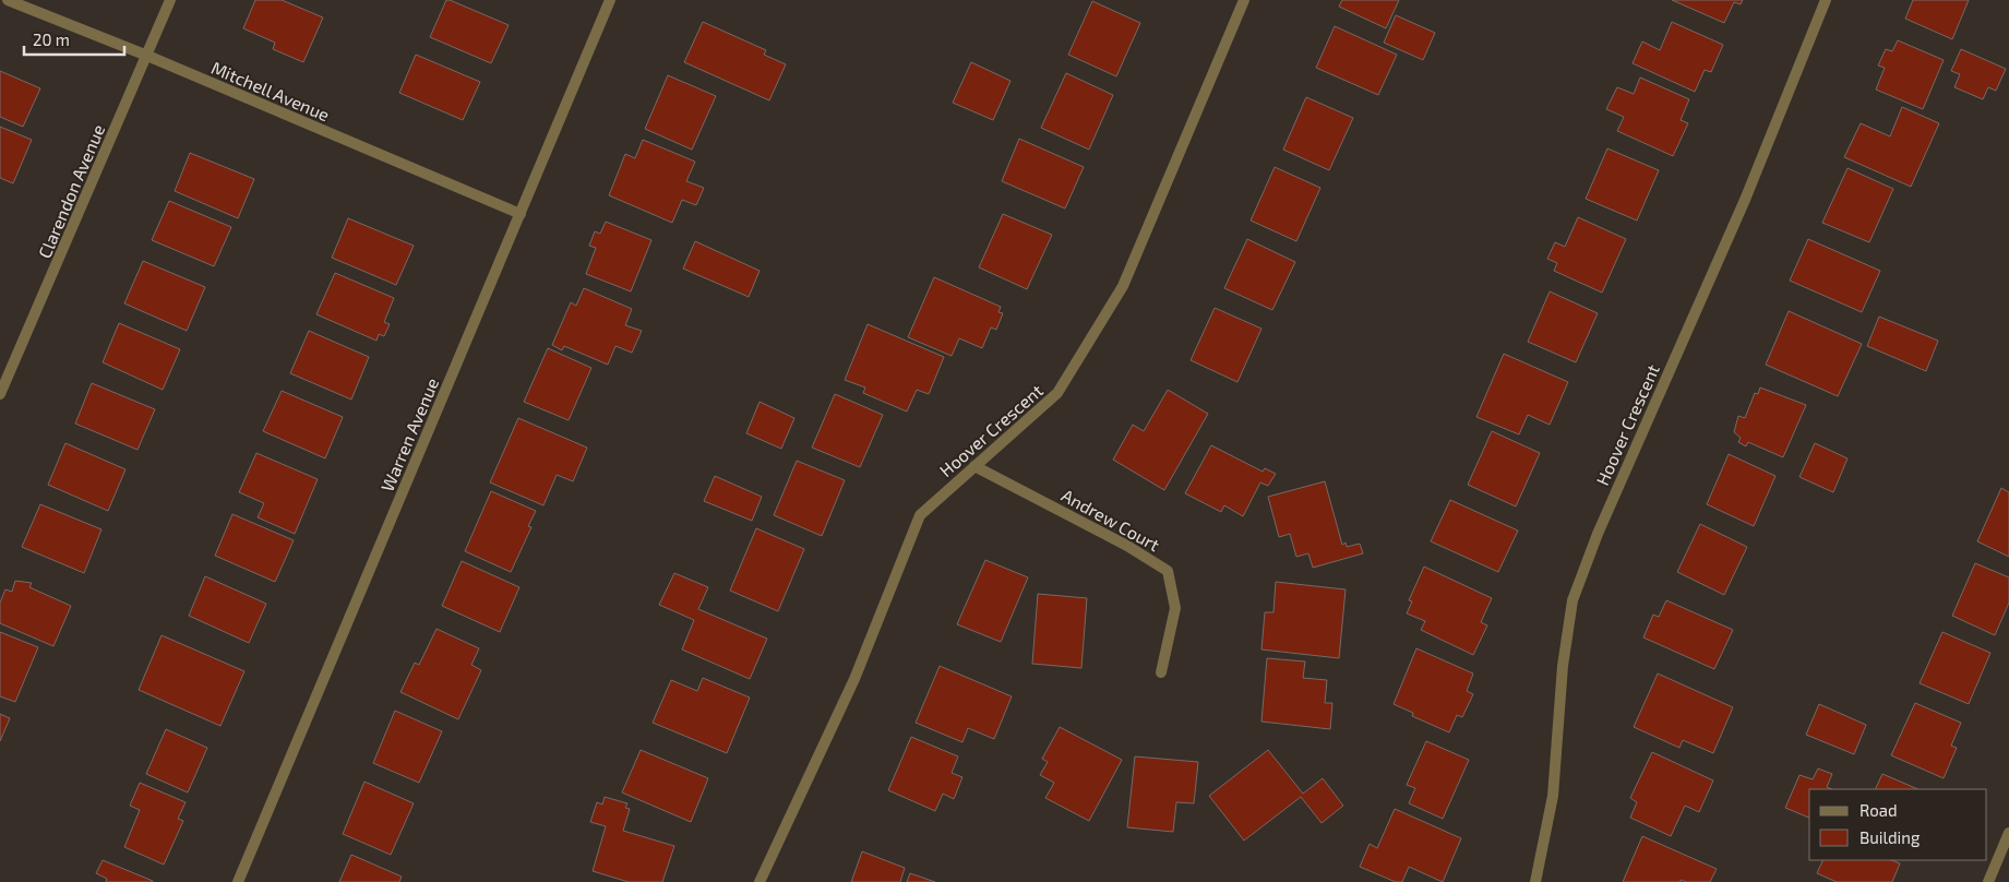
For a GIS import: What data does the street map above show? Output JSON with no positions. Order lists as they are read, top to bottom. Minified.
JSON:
{"streets":{"street":["Mitchell Avenue","Clarendon Avenue","Hoover Crescent","Warren Avenue","Andrew Court"]},"crossings":[["Mitchell Avenue","Clarendon Avenue"],["Mitchell Avenue","Warren Avenue"],["Hoover Crescent","Andrew Court"]],"legend":["Road","Building"],"scale_bar":"20 m"}
